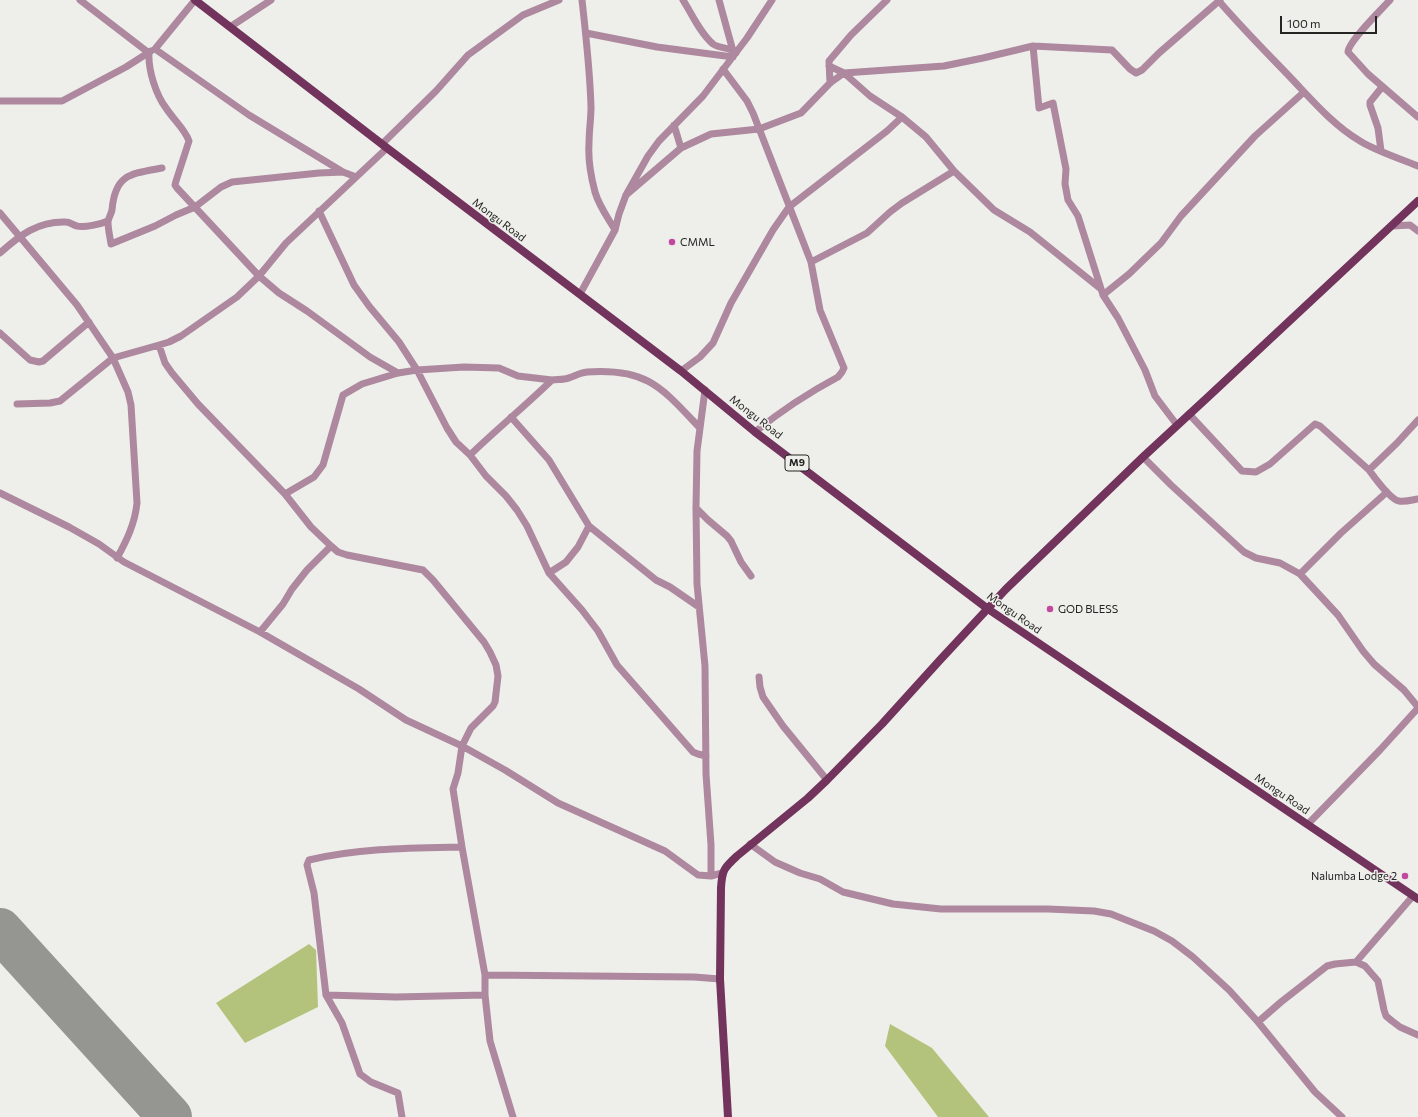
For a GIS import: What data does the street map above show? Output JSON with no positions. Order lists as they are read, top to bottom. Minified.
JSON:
{"streets":{"main road":["Mongu Road","M9"]},"places":["CMML","GOD BLESS","Nalumba Lodge 2"],"scale_bar":"100 m"}
